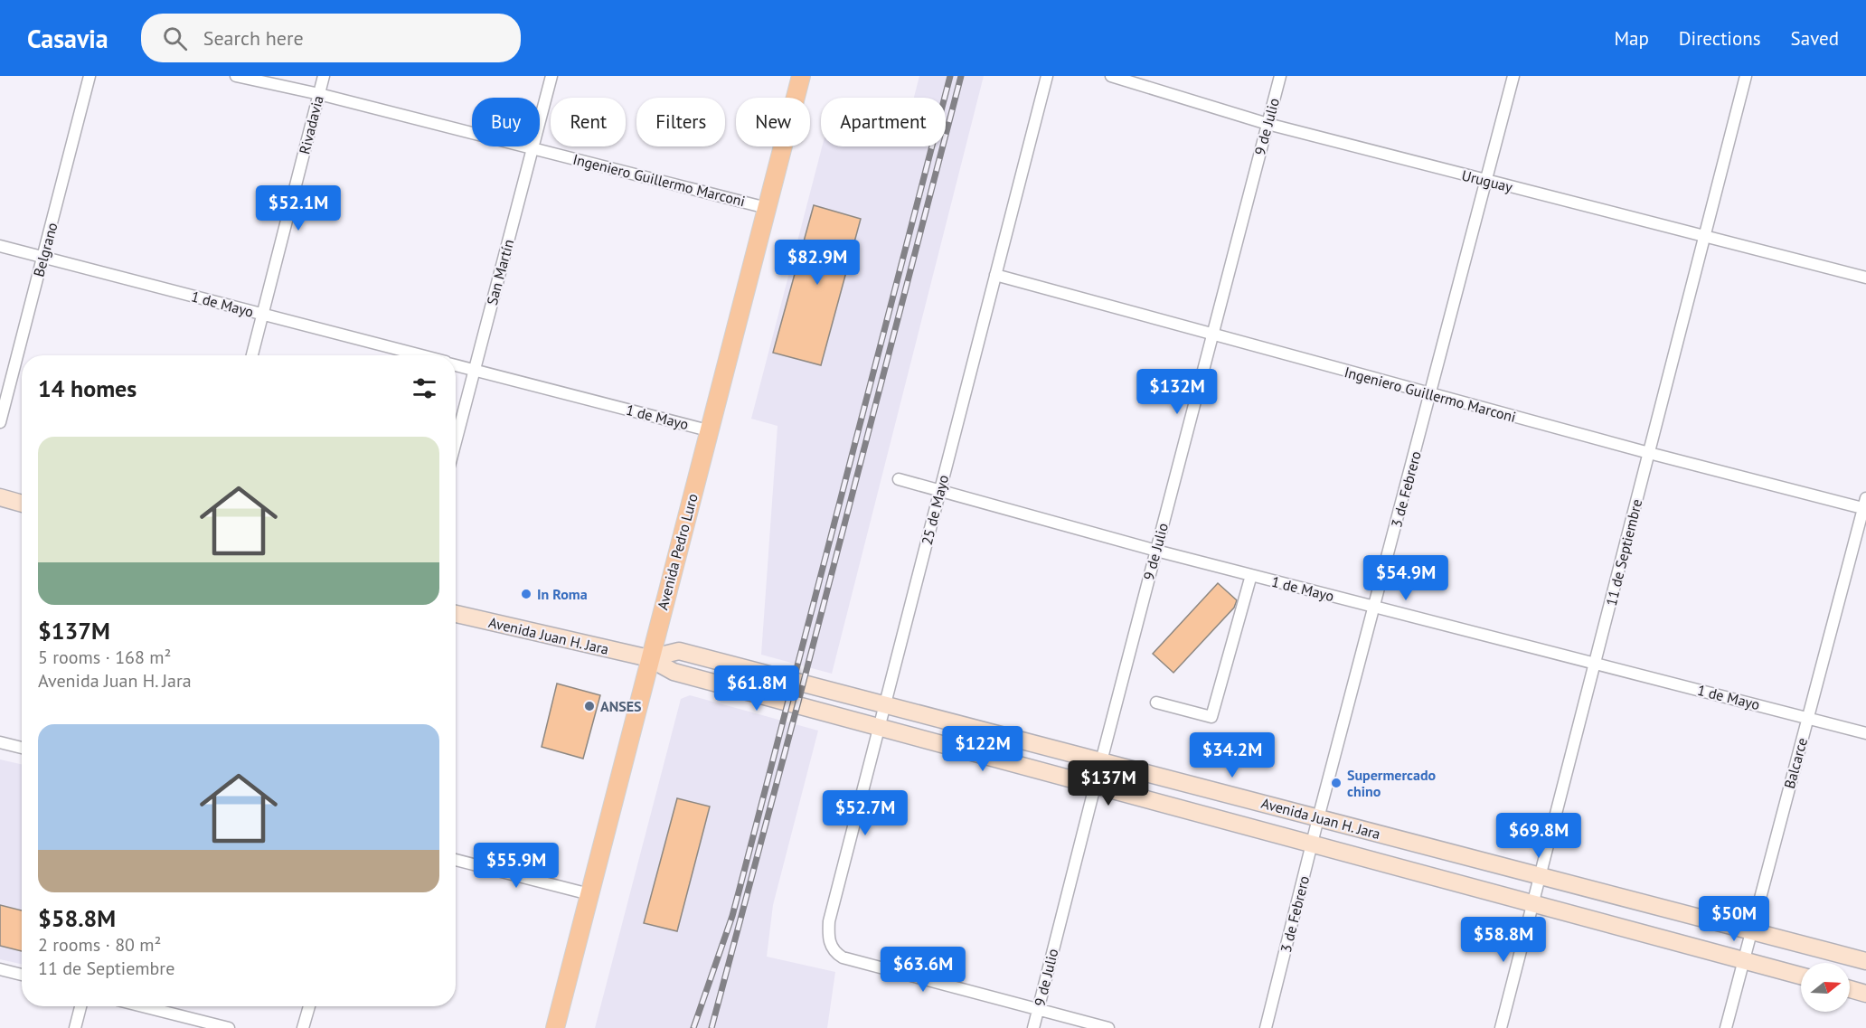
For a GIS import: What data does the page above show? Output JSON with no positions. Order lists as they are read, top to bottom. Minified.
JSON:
{"streets":{"main road":["Avenida Pedro Luro","Avenida Juan H. Jara"],"street":["Rivadavia","9 de Julio","Ingeniero Guillermo Marconi","Uruguay","Belgrano","San Martín","1 de Mayo","3 de Febrero","25 de Mayo","11 de Septiembre","Balcarce"]},"crossings":[["Rivadavia","Ingeniero Guillermo Marconi"],["Rivadavia","1 de Mayo"],["9 de Julio","Ingeniero Guillermo Marconi"],["9 de Julio","Uruguay"],["9 de Julio","1 de Mayo"],["9 de Julio","25 de Mayo"],["9 de Julio","Avenida Juan H. Jara"],["Ingeniero Guillermo Marconi","San Martín"],["Ingeniero Guillermo Marconi","3 de Febrero"],["Ingeniero Guillermo Marconi","25 de Mayo"],["Ingeniero Guillermo Marconi","Avenida Pedro Luro"],["Ingeniero Guillermo Marconi","11 de Septiembre"],["Ingeniero Guillermo Marconi","Balcarce"],["Uruguay","3 de Febrero"],["Uruguay","11 de Septiembre"],["Belgrano","1 de Mayo"],["San Martín","1 de Mayo"],["1 de Mayo","3 de Febrero"],["1 de Mayo","25 de Mayo"],["1 de Mayo","Avenida Pedro Luro"],["1 de Mayo","11 de Septiembre"],["1 de Mayo","Balcarce"],["3 de Febrero","Avenida Juan H. Jara"],["25 de Mayo","Avenida Juan H. Jara"],["Avenida Pedro Luro","Avenida Juan H. Jara"],["11 de Septiembre","Avenida Juan H. Jara"],["Avenida Juan H. Jara","Balcarce"]],"places":["In Roma","ANSES","Supermercado chino"],"north":"right","page":{"header":"Casavia","search":"Search here","nav":["Map","Directions","Saved"],"chip":["Buy","Rent","Filters","New","Apartment"],"price":["$52.1M","$82.9M","$132M","$54.9M","$61.8M","$122M","$34.2M","$137M","$52.7M","$69.8M","$55.9M","$50M","$58.8M","$63.6M"],"heading":"14 homes","list":[{"name":"$137M","note":"5 rooms · 168 m² · Avenida Juan H. Jara"},{"name":"$58.8M","note":"2 rooms · 80 m² · 11 de Septiembre"}]}}
